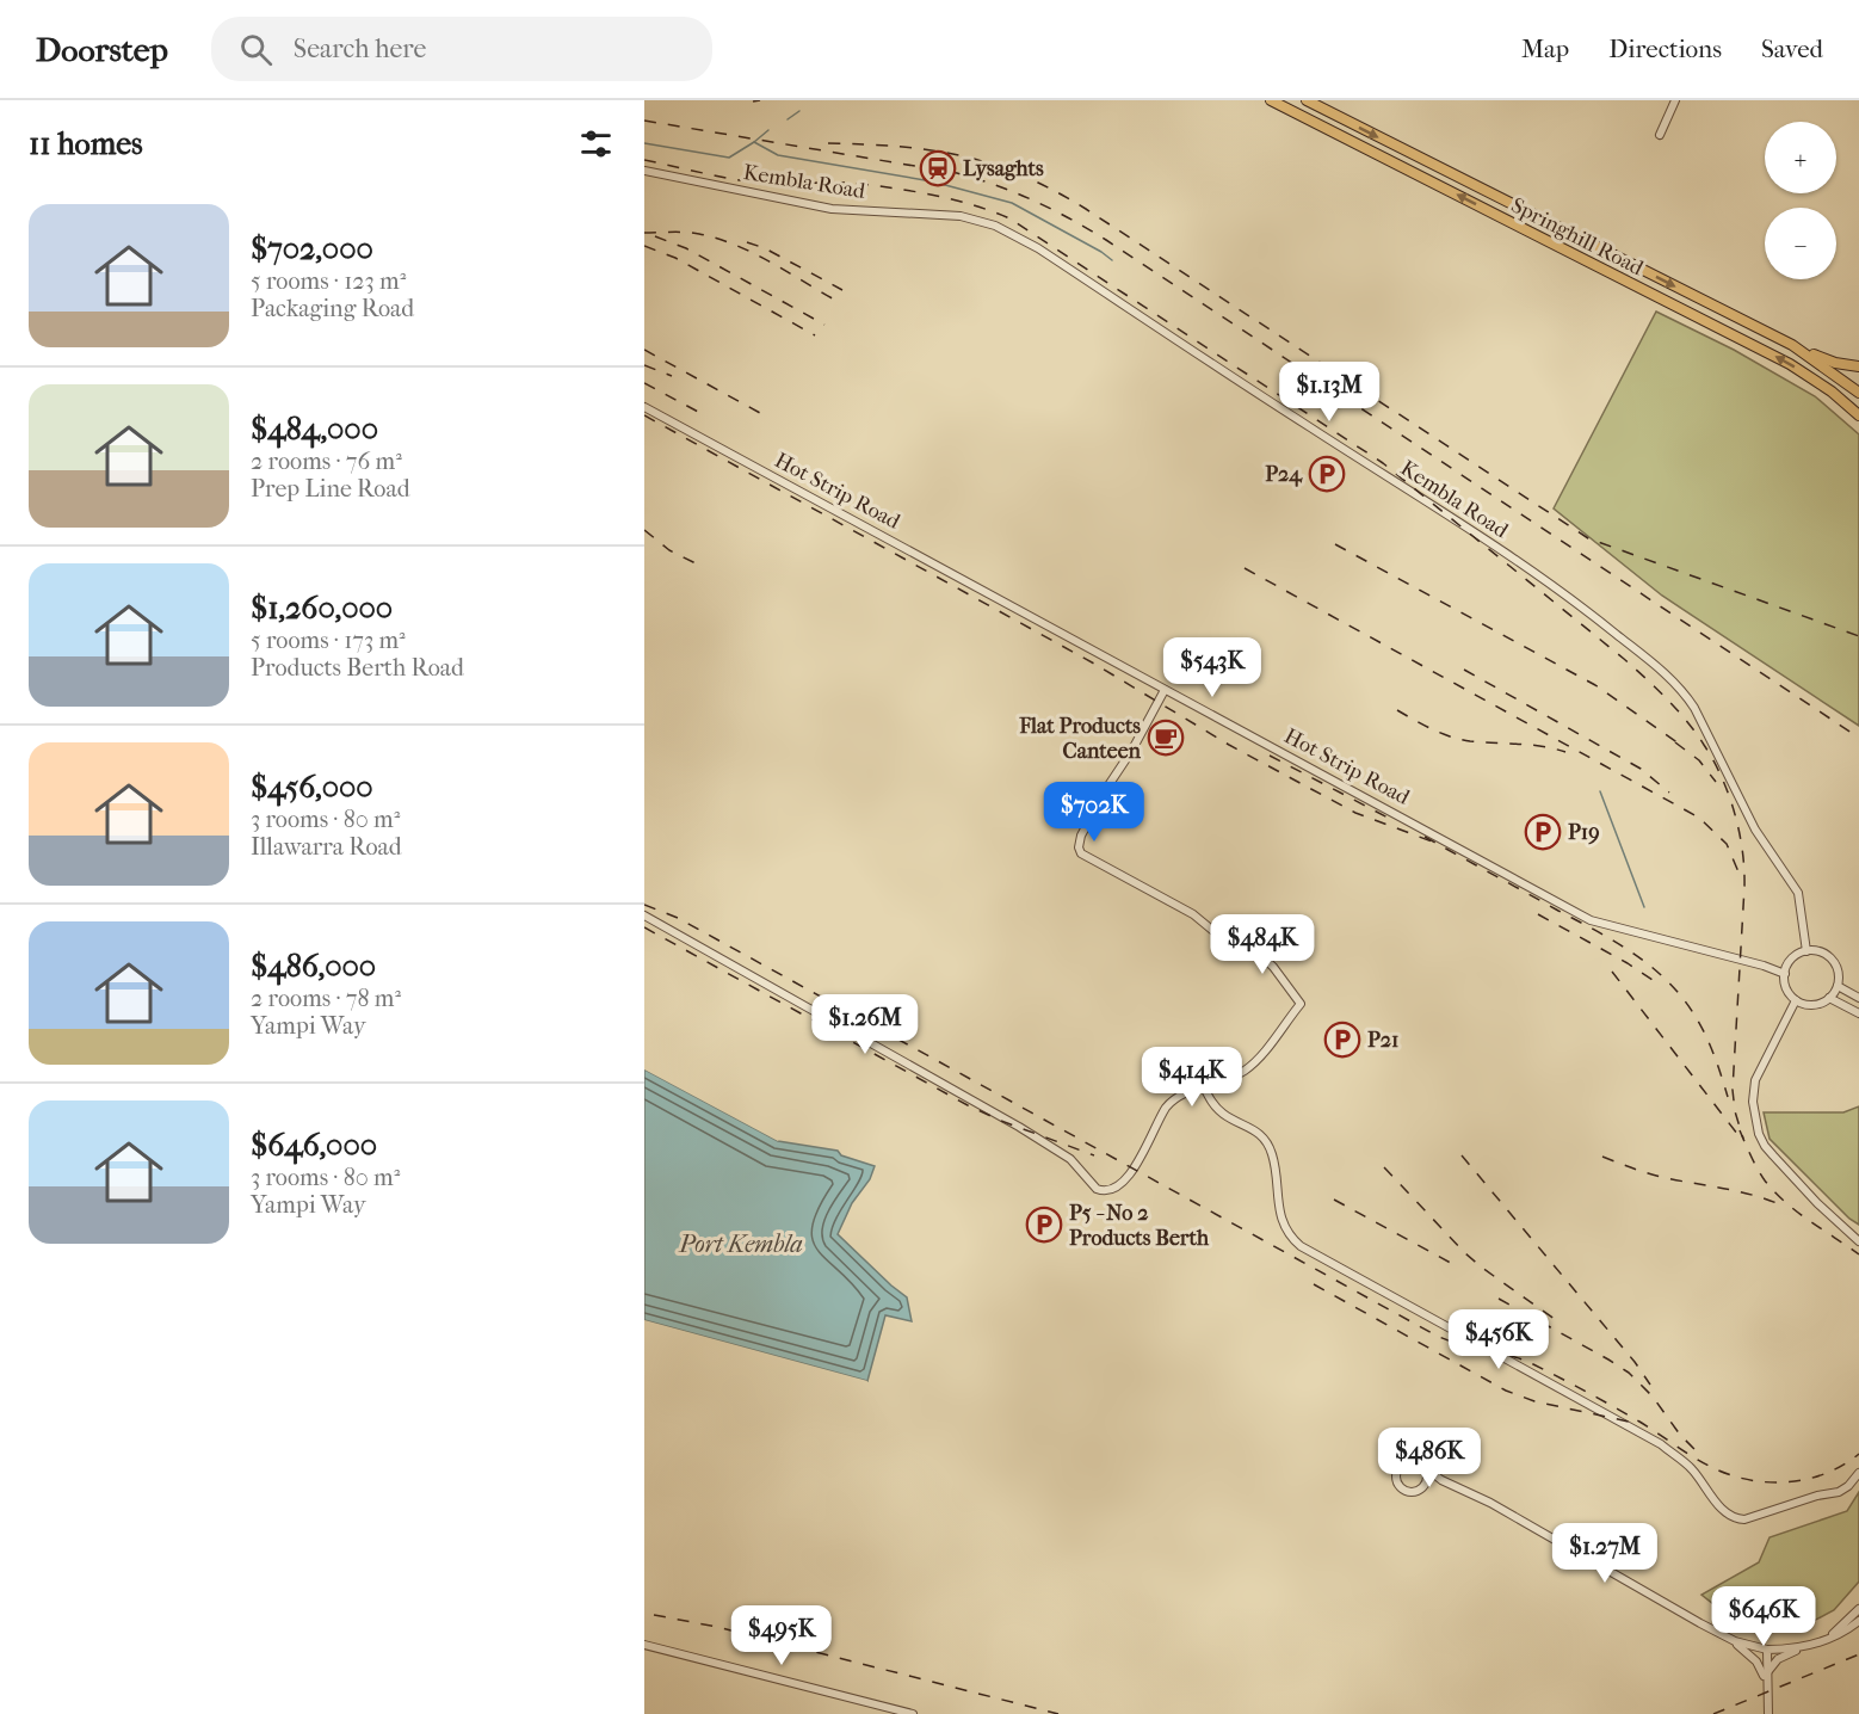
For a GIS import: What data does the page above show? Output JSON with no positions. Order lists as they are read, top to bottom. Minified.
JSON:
{"streets":{"main road":["Springhill Road"],"street":["Kembla Road","Hot Strip Road"]},"crossings":[["Kembla Road","Hot Strip Road"]],"water":["Port Kembla"],"places":{"station":["Lysaghts"],"parking":["P24","P19","P21","P5 - No 2 Products Berth"],"cafe":["Flat Products Canteen"]},"page":{"header":"Doorstep","search":"Search here","nav":["Map","Directions","Saved"],"heading":"11 homes","map_buttons":["+","−"],"list":[{"name":"$702,000","note":"5 rooms · 123 m² · Packaging Road"},{"name":"$484,000","note":"2 rooms · 76 m² · Prep Line Road"},{"name":"$1,260,000","note":"5 rooms · 173 m² · Products Berth Road"},{"name":"$456,000","note":"3 rooms · 80 m² · Illawarra Road"},{"name":"$486,000","note":"2 rooms · 78 m² · Yampi Way"},{"name":"$646,000","note":"3 rooms · 80 m² · Yampi Way"}],"price":["$1.13M","$543K","$702K","$484K","$1.26M","$414K","$456K","$486K","$1.27M","$646K","$495K"]}}
